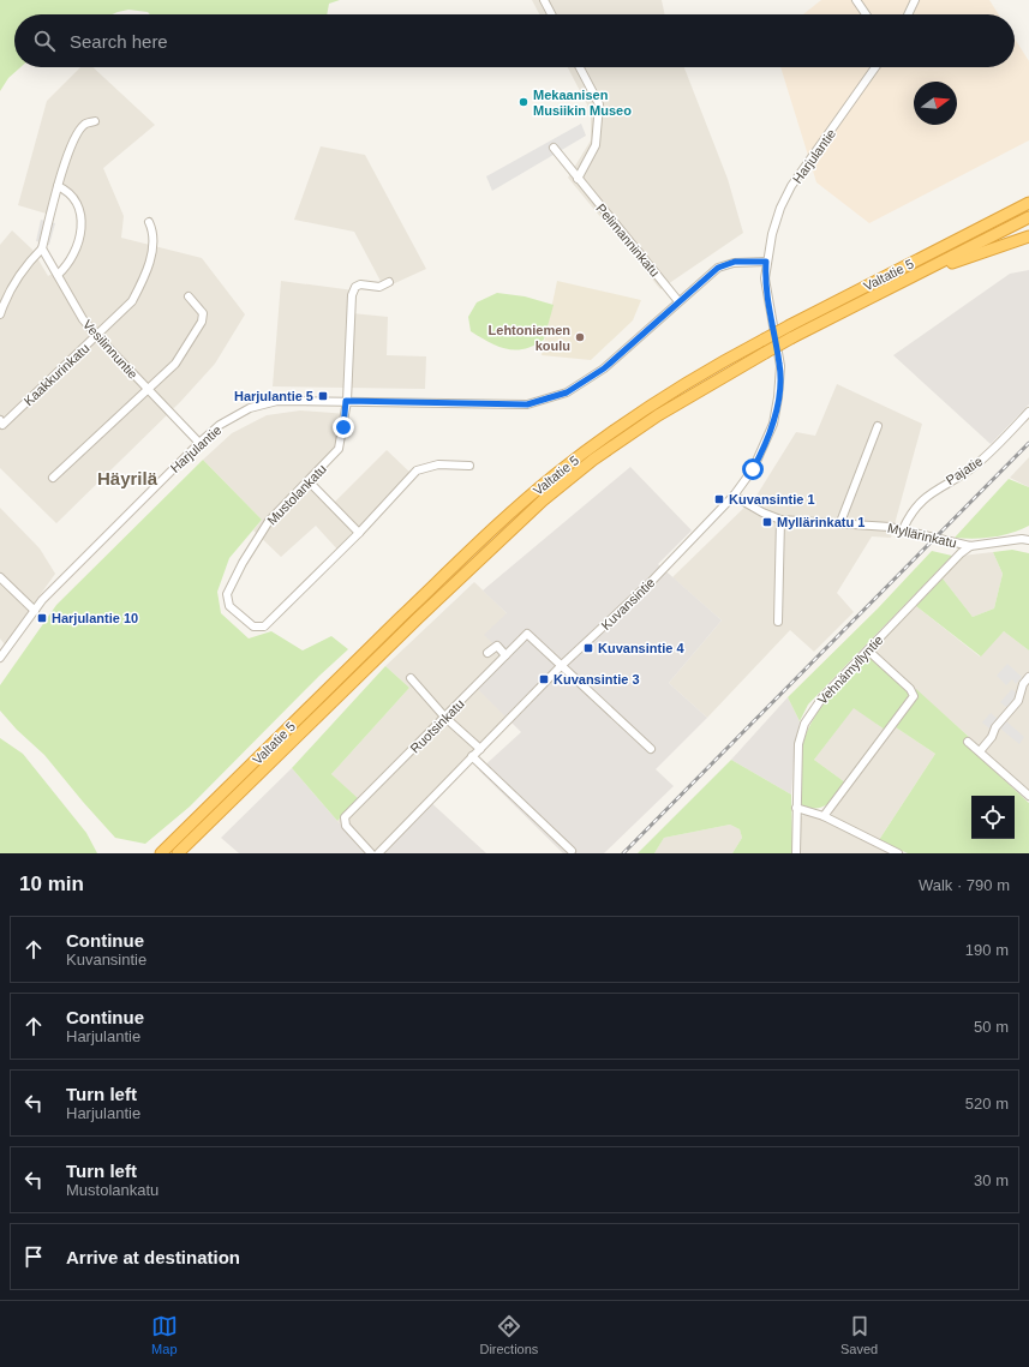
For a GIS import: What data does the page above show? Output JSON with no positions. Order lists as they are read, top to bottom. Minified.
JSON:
{"streets":{"highway":["Valtatie 5"],"street":["Harjulantie","Pelimanninkatu","Vesilinnuntie","Kaakkurinkatu","Pajatie","Mustolankatu","Myllärinkatu","Kuvansintie","Vehnämyllyntie","Ruotsinkatu"]},"crossings":[["Harjulantie","Pelimanninkatu"],["Harjulantie","Vesilinnuntie"],["Harjulantie","Mustolankatu"],["Harjulantie","Kuvansintie"],["Vesilinnuntie","Kaakkurinkatu"],["Pajatie","Myllärinkatu"],["Myllärinkatu","Kuvansintie"],["Myllärinkatu","Vehnämyllyntie"],["Kuvansintie","Ruotsinkatu"]],"districts":["Häyrilä"],"places":{"other":["Mekaanisen Musiikin Museo","Lehtoniemen koulu"],"transit":["Harjulantie 5","Kuvansintie 1","Myllärinkatu 1","Harjulantie 10","Kuvansintie 4","Kuvansintie 3"]},"north":"right","page":{"search":"Search here","heading":["10 min","Walk · 790 m"],"list":[["Continue","Kuvansintie","190 m"],["Continue","Harjulantie","50 m"],["Turn left","Harjulantie","520 m"],["Turn left","Mustolankatu","30 m"],"Arrive at destination"],"nav":["Map","Directions","Saved"]}}
